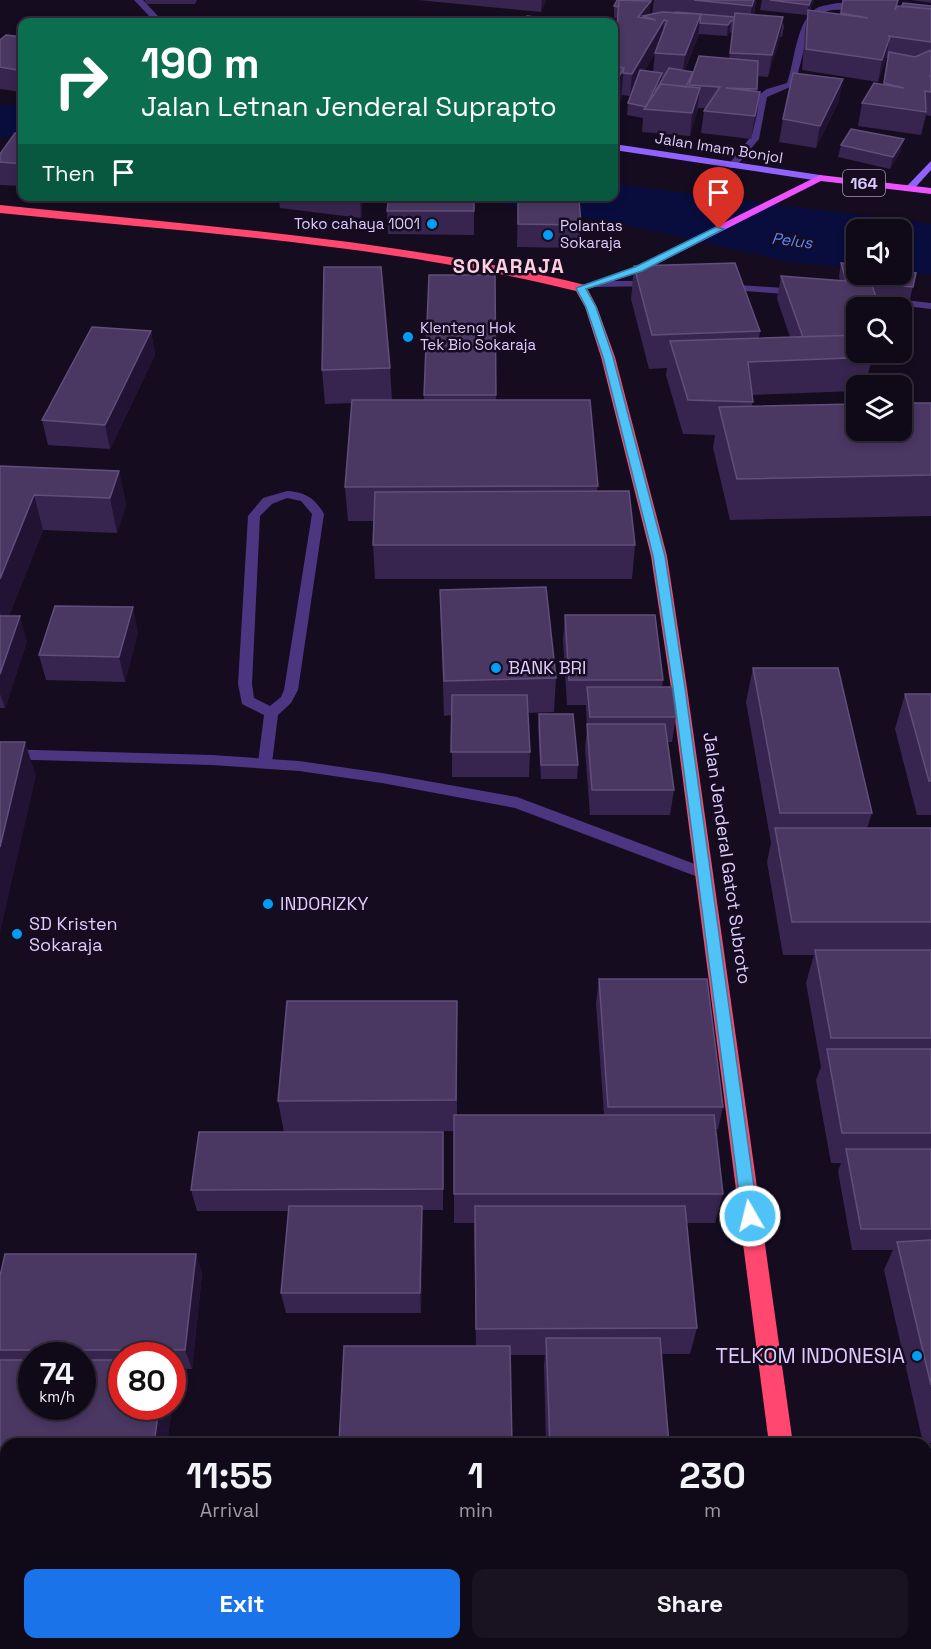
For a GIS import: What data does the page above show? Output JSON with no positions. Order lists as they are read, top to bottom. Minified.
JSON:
{"streets":{"highway":["Jalan Jenderal Gatot Subroto"],"main road":["Jalan Imam Bonjol","164"]},"crossings":[["Jalan Imam Bonjol","164"],["164","Jalan Jenderal Gatot Subroto"]],"districts":["SOKARAJA"],"water":["Pelus"],"places":["Toko cahaya 1001","Polantas Sokaraja","Klenteng Hok Tek Bio Sokaraja","BANK BRI","INDORIZKY","SD Kristen Sokaraja","TELKOM INDONESIA"],"page":{"turn":["190 m","Jalan Letnan Jenderal Suprapto"],"then":"Then","speed":"74 km/h","limit":"80","eta":["11:55","Arrival","1","min","230","m"],"buttons":["Exit","Share"]}}
